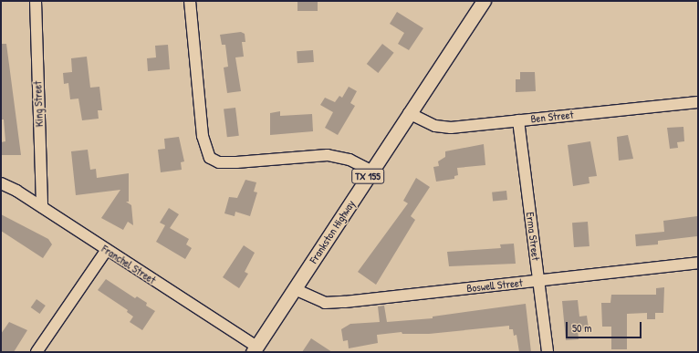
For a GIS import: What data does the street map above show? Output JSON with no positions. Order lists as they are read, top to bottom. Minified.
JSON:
{"streets":{"main road":["TX 155","Frankston Highway"],"street":["King Street","Ben Street","Erma Street","Franchel Street","Boswell Street"]},"crossings":[["King Street","Franchel Street"],["Ben Street","Frankston Highway"],["Ben Street","Erma Street"],["Frankston Highway","Franchel Street"],["Frankston Highway","Boswell Street"],["Erma Street","Boswell Street"]],"scale_bar":"50 m"}
